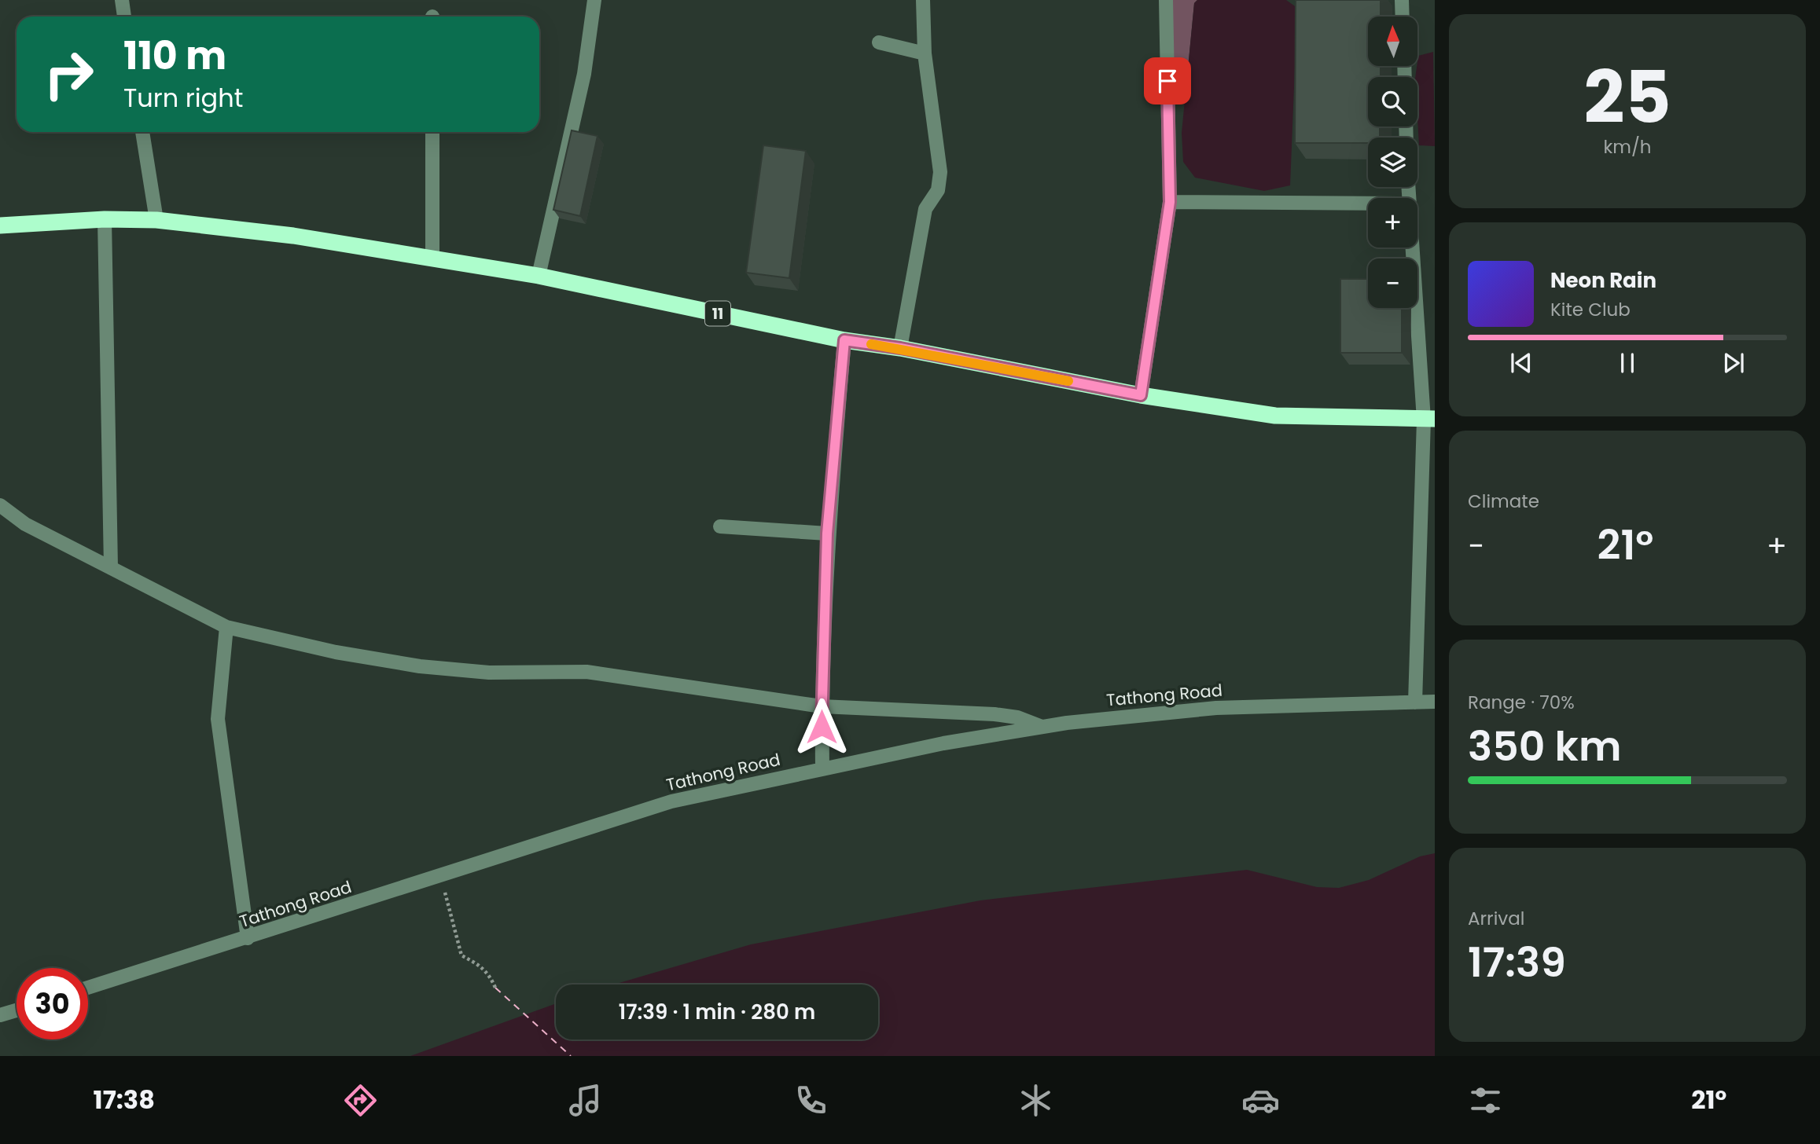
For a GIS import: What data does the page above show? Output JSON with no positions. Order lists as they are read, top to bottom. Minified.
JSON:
{"streets":{"highway":["11"],"street":["Tathong Road"]},"north":"top","page":{"tile":[["25","km/h"],"Climate",["Range · 70%","350 km"],["Arrival","17:39"]],"map_buttons":["+","−"],"turn":["110 m","Turn right"],"song":["Neon Rain","Kite Club"],"heat":["−","21°","+"],"limit":"30","trip":"17:39 · 1 min · 280 m","tabs":["17:38","21°"]}}
